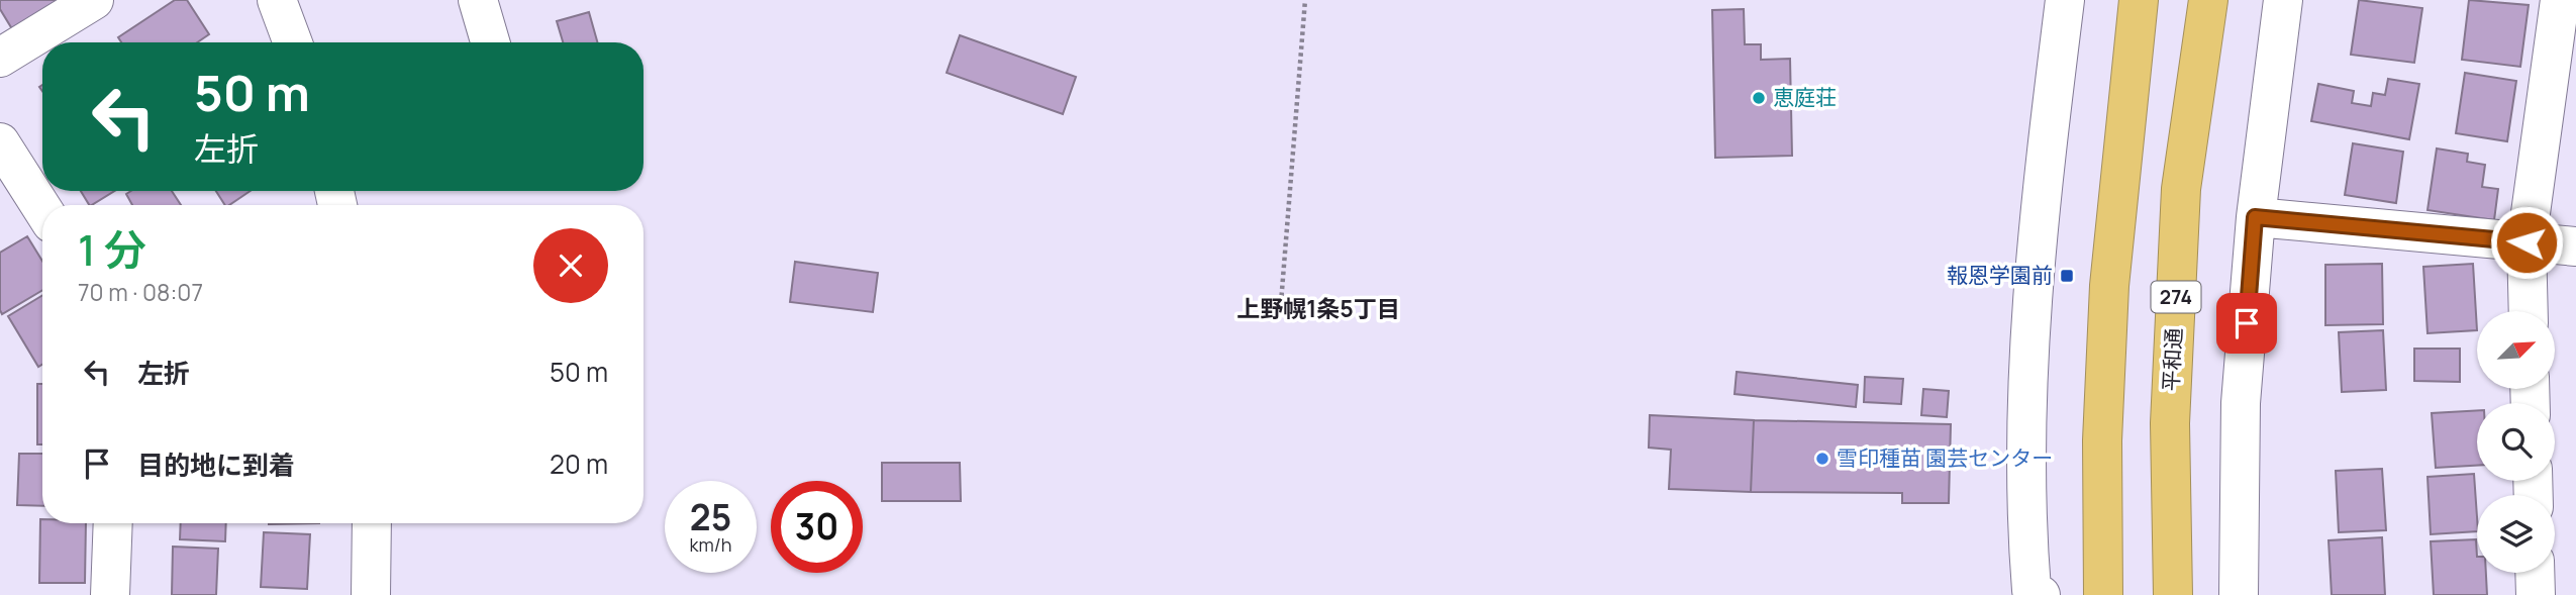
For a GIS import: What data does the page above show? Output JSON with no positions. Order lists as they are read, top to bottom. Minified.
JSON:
{"streets":{"highway":["274","平和通"]},"districts":["上野幌1条5丁目"],"places":{"other":["恵庭荘","雪印種苗 園芸センター"],"transit":["報恩学園前"]},"north":"top right","page":{"turn":["50 m","左折"],"heading":["1 分","70 m · 08:07"],"list":[{"name":"左折","value":"50 m"},{"name":"目的地に到着","value":"20 m"}],"speed":"25 km/h","limit":"30"}}
